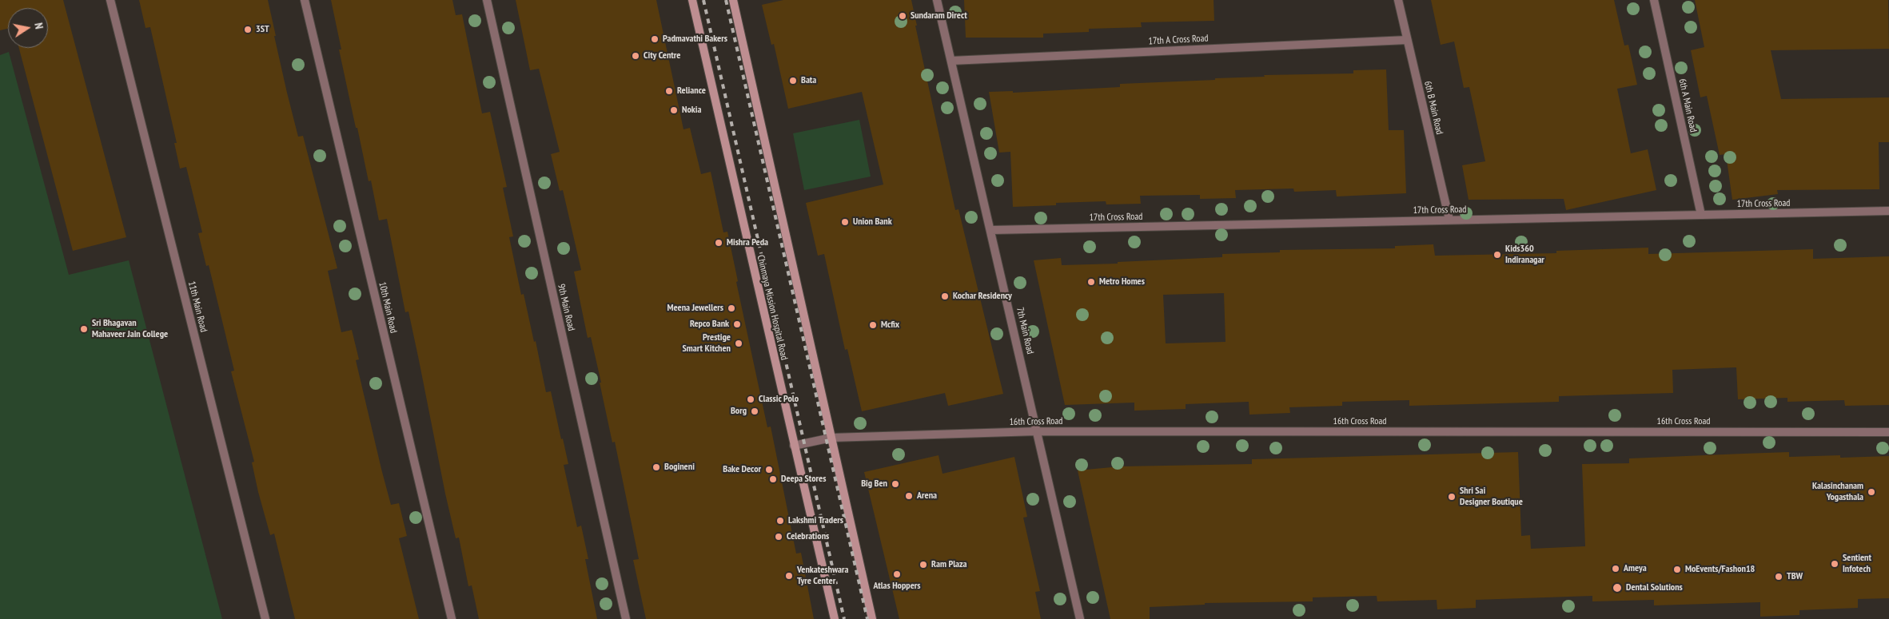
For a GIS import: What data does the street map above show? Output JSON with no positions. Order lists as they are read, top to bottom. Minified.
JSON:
{"streets":{"main road":["Chinmaya Mission Hospital Road"],"street":["17th A Cross Road","6th A Main Road","6th B Main Road","17th Cross Road","11th Main Road","10th Main Road","9th Main Road","7th Main Road","16th Cross Road"]},"crossings":[["17th A Cross Road","6th B Main Road"],["17th A Cross Road","7th Main Road"],["6th A Main Road","17th Cross Road"],["6th B Main Road","17th Cross Road"],["17th Cross Road","7th Main Road"],["Chinmaya Mission Hospital Road","16th Cross Road"],["7th Main Road","16th Cross Road"]],"places":["Sundaram Direct","3ST","Padmavathi Bakers","City Centre","Bata","Reliance","Nokia","Union Bank","Mishra Peda","Kids360 Indiranagar","Metro Homes","Kochar Residency","Meena Jewellers","Repco Bank","Mcfix","Sri Bhagavan Mahaveer Jain College","Prestige Smart Kitchen","Classic Polo","Borg","Bogineni","Bake Decor","Deepa Stores","Big Ben","Kalasinchanam Yogasthala","Arena","Shri Sai Designer Boutique","Lakshmi Traders","Celebrations","Sentient Infotech","Ram Plaza","Ameya","MoEvents/Fashon18","Atlas Hoppers","Venkateshwara Tyre Center","TBW","Dental Solutions"],"north":"right"}
